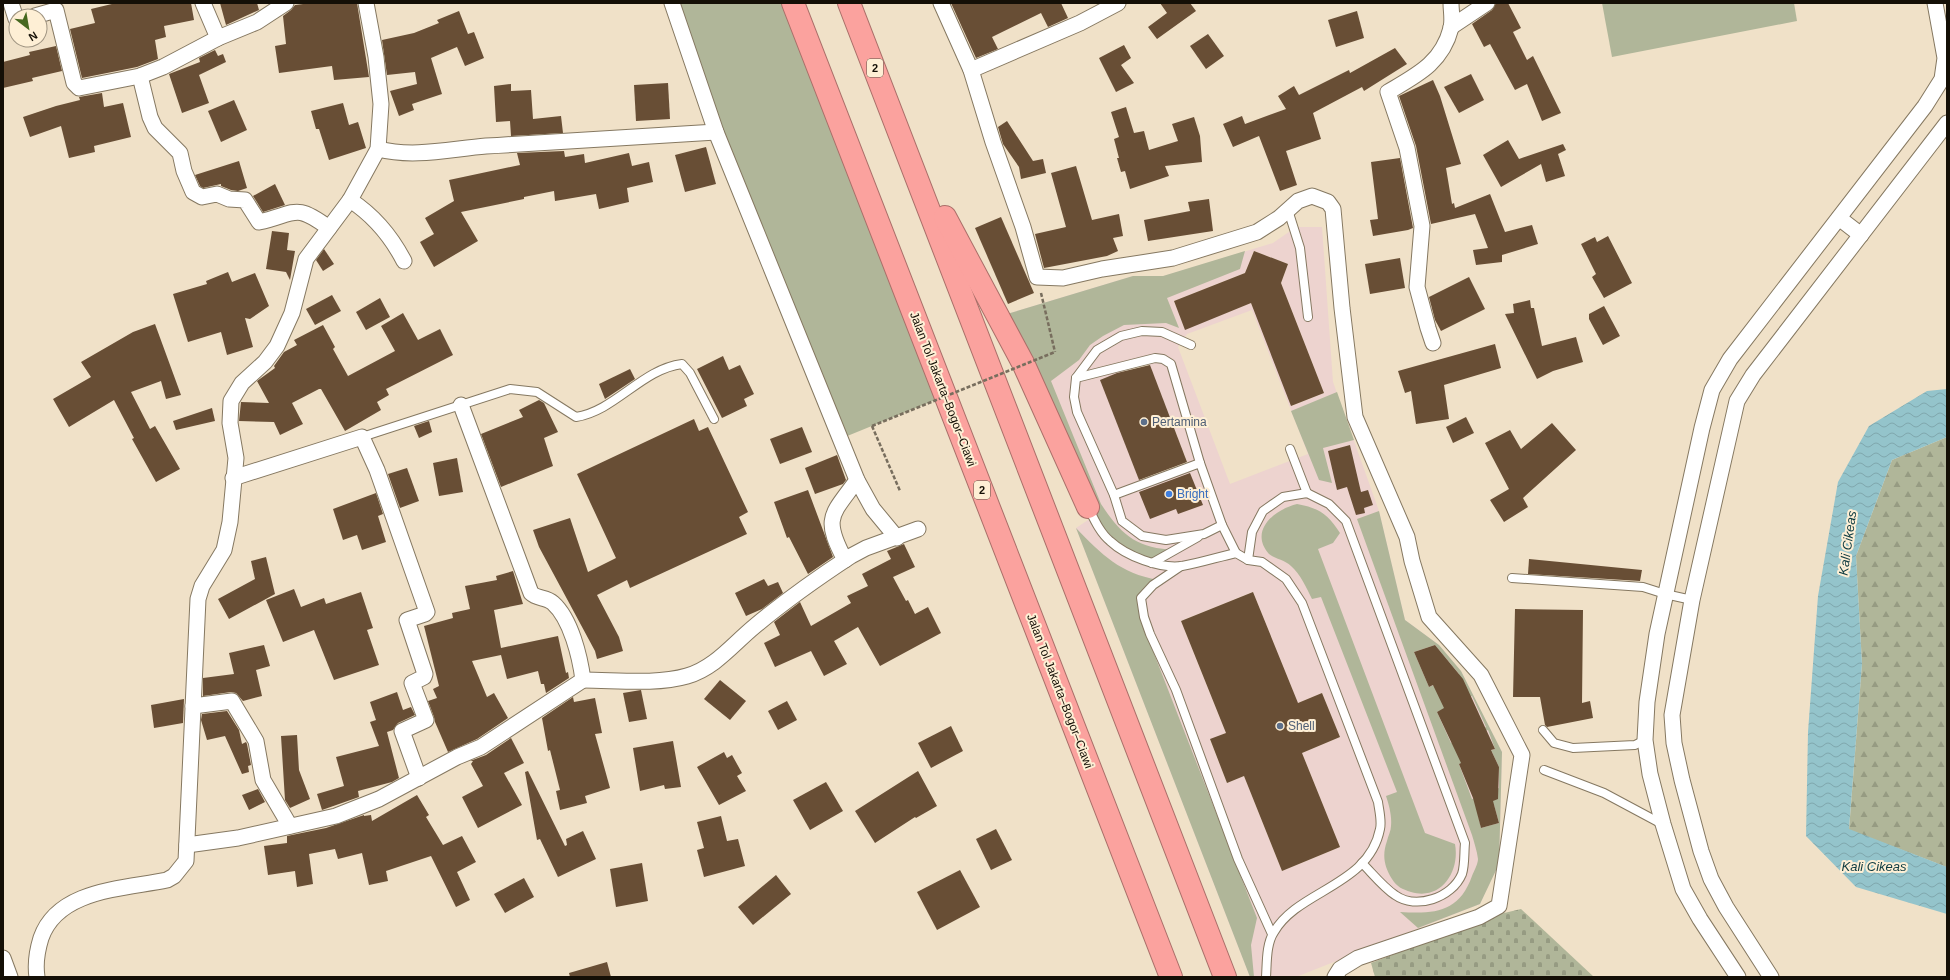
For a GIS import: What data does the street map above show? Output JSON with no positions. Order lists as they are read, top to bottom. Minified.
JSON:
{"streets":{"highway":["2","Jalan Tol Jakarta–Bogor–Ciawi"]},"water":["Kali Cikeas"],"places":["Pertamina","Bright","Shell"],"north":"bottom right"}
